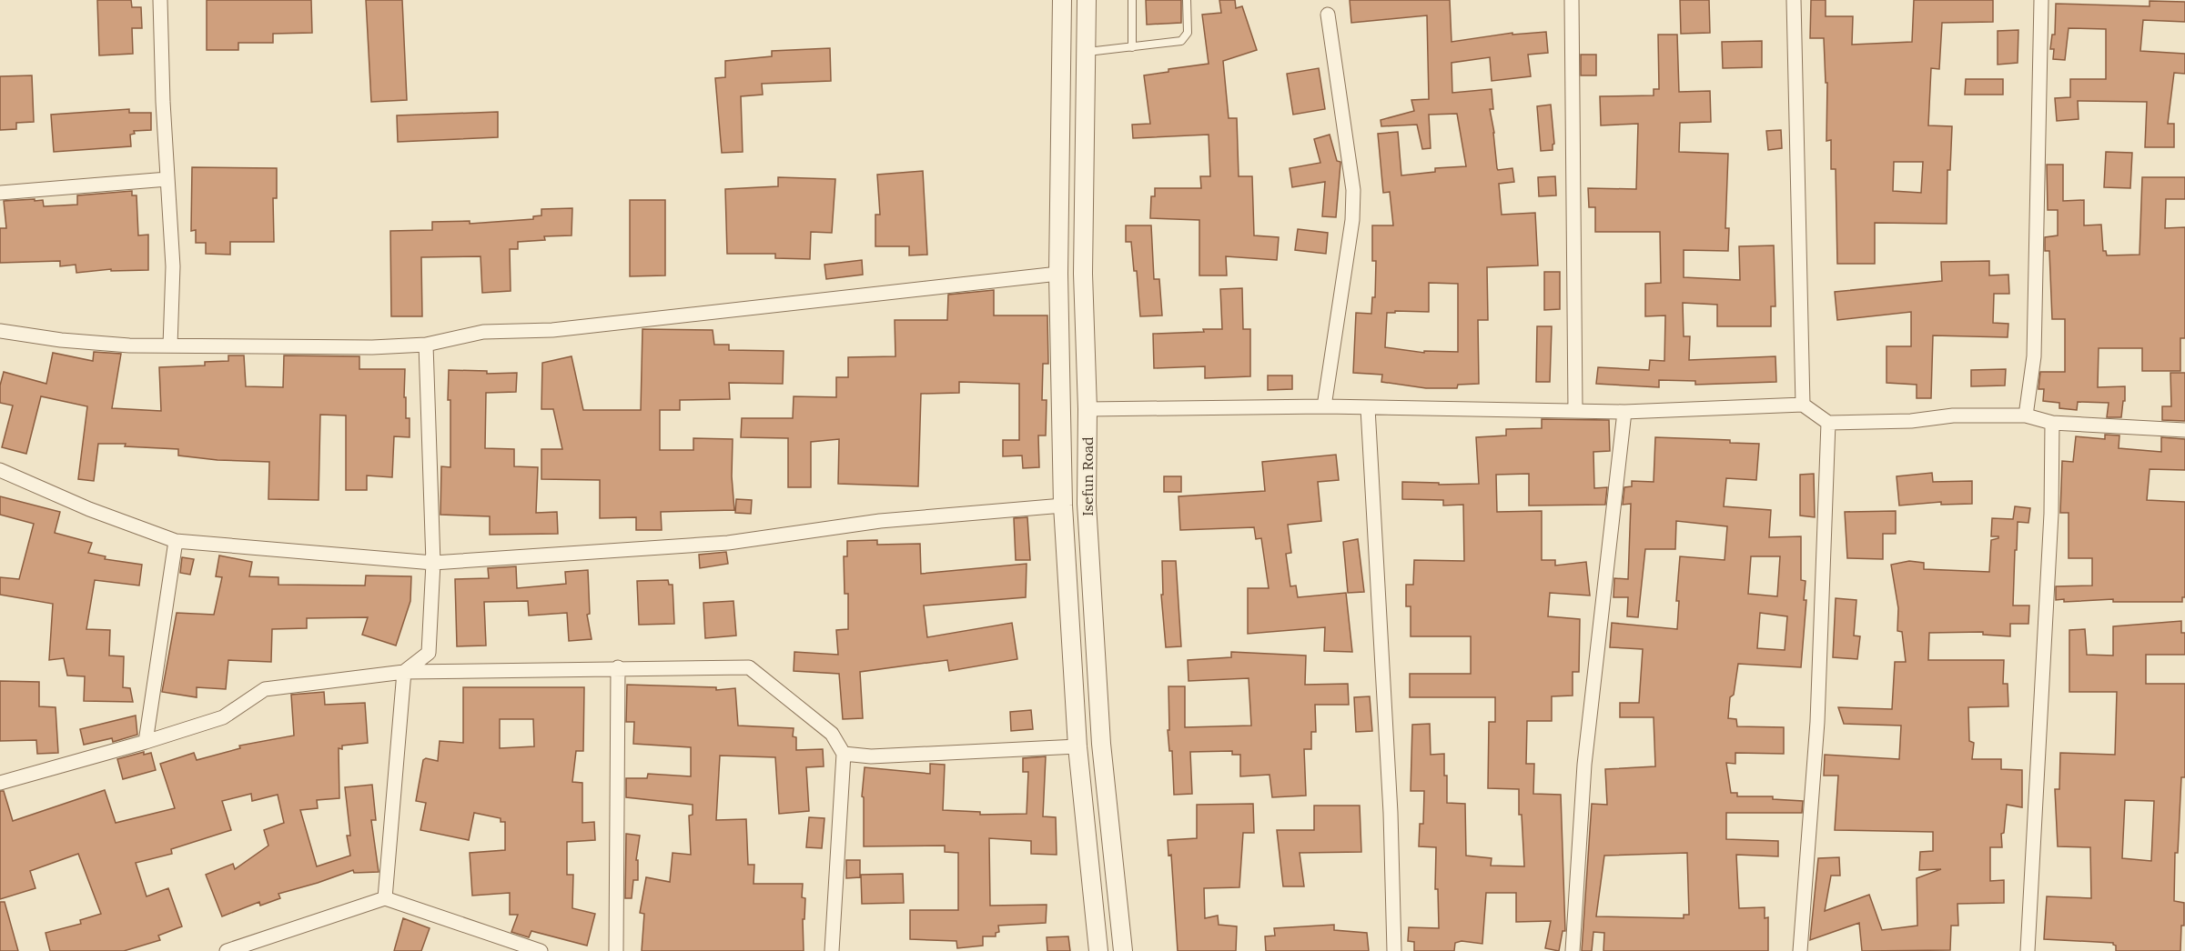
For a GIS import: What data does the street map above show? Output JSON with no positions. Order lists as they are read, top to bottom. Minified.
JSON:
{"streets":{"street":["Isefun Road"]}}
